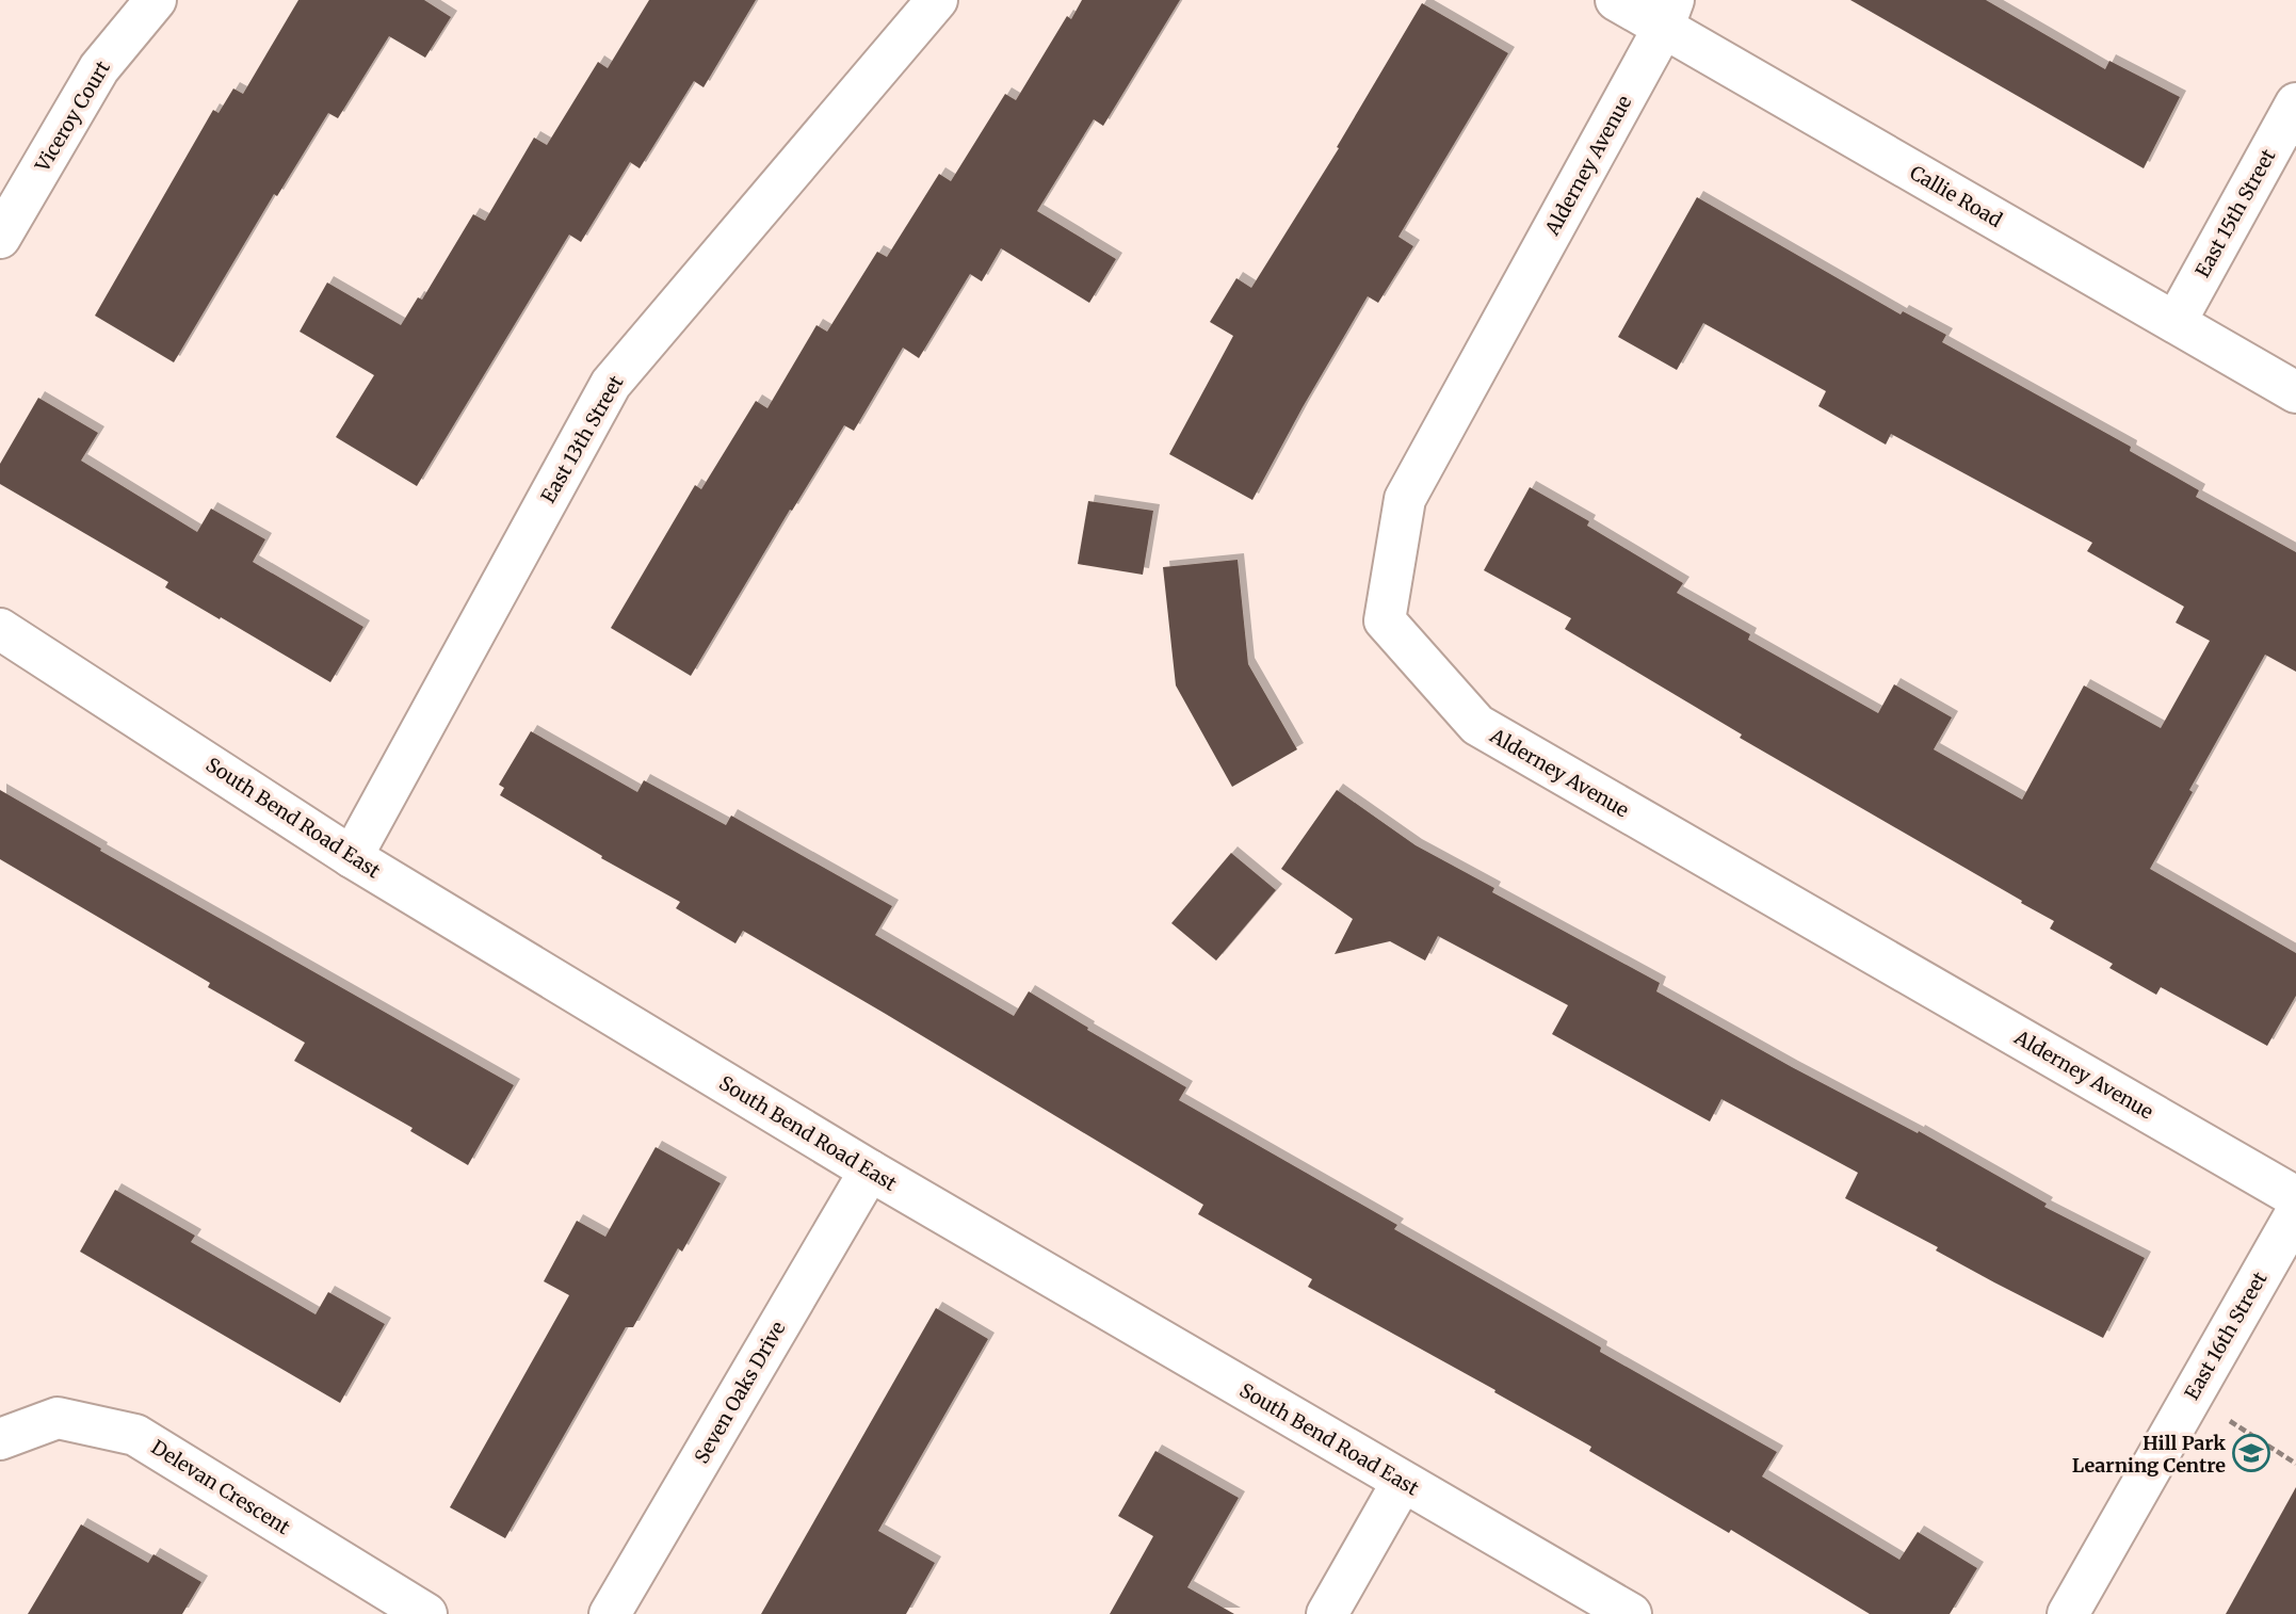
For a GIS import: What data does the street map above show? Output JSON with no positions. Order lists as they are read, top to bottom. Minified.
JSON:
{"streets":{"street":["Viceroy Court","Alderney Avenue","Callie Road","East 15th Street","East 13th Street","South Bend Road East","East 16th Street","Seven Oaks Drive","Delevan Crescent"]},"crossings":[["Alderney Avenue","Callie Road"],["Callie Road","East 15th Street"],["East 13th Street","South Bend Road East"],["South Bend Road East","Seven Oaks Drive"]],"places":{"school or university":["Hill Park Learning Centre"]}}
